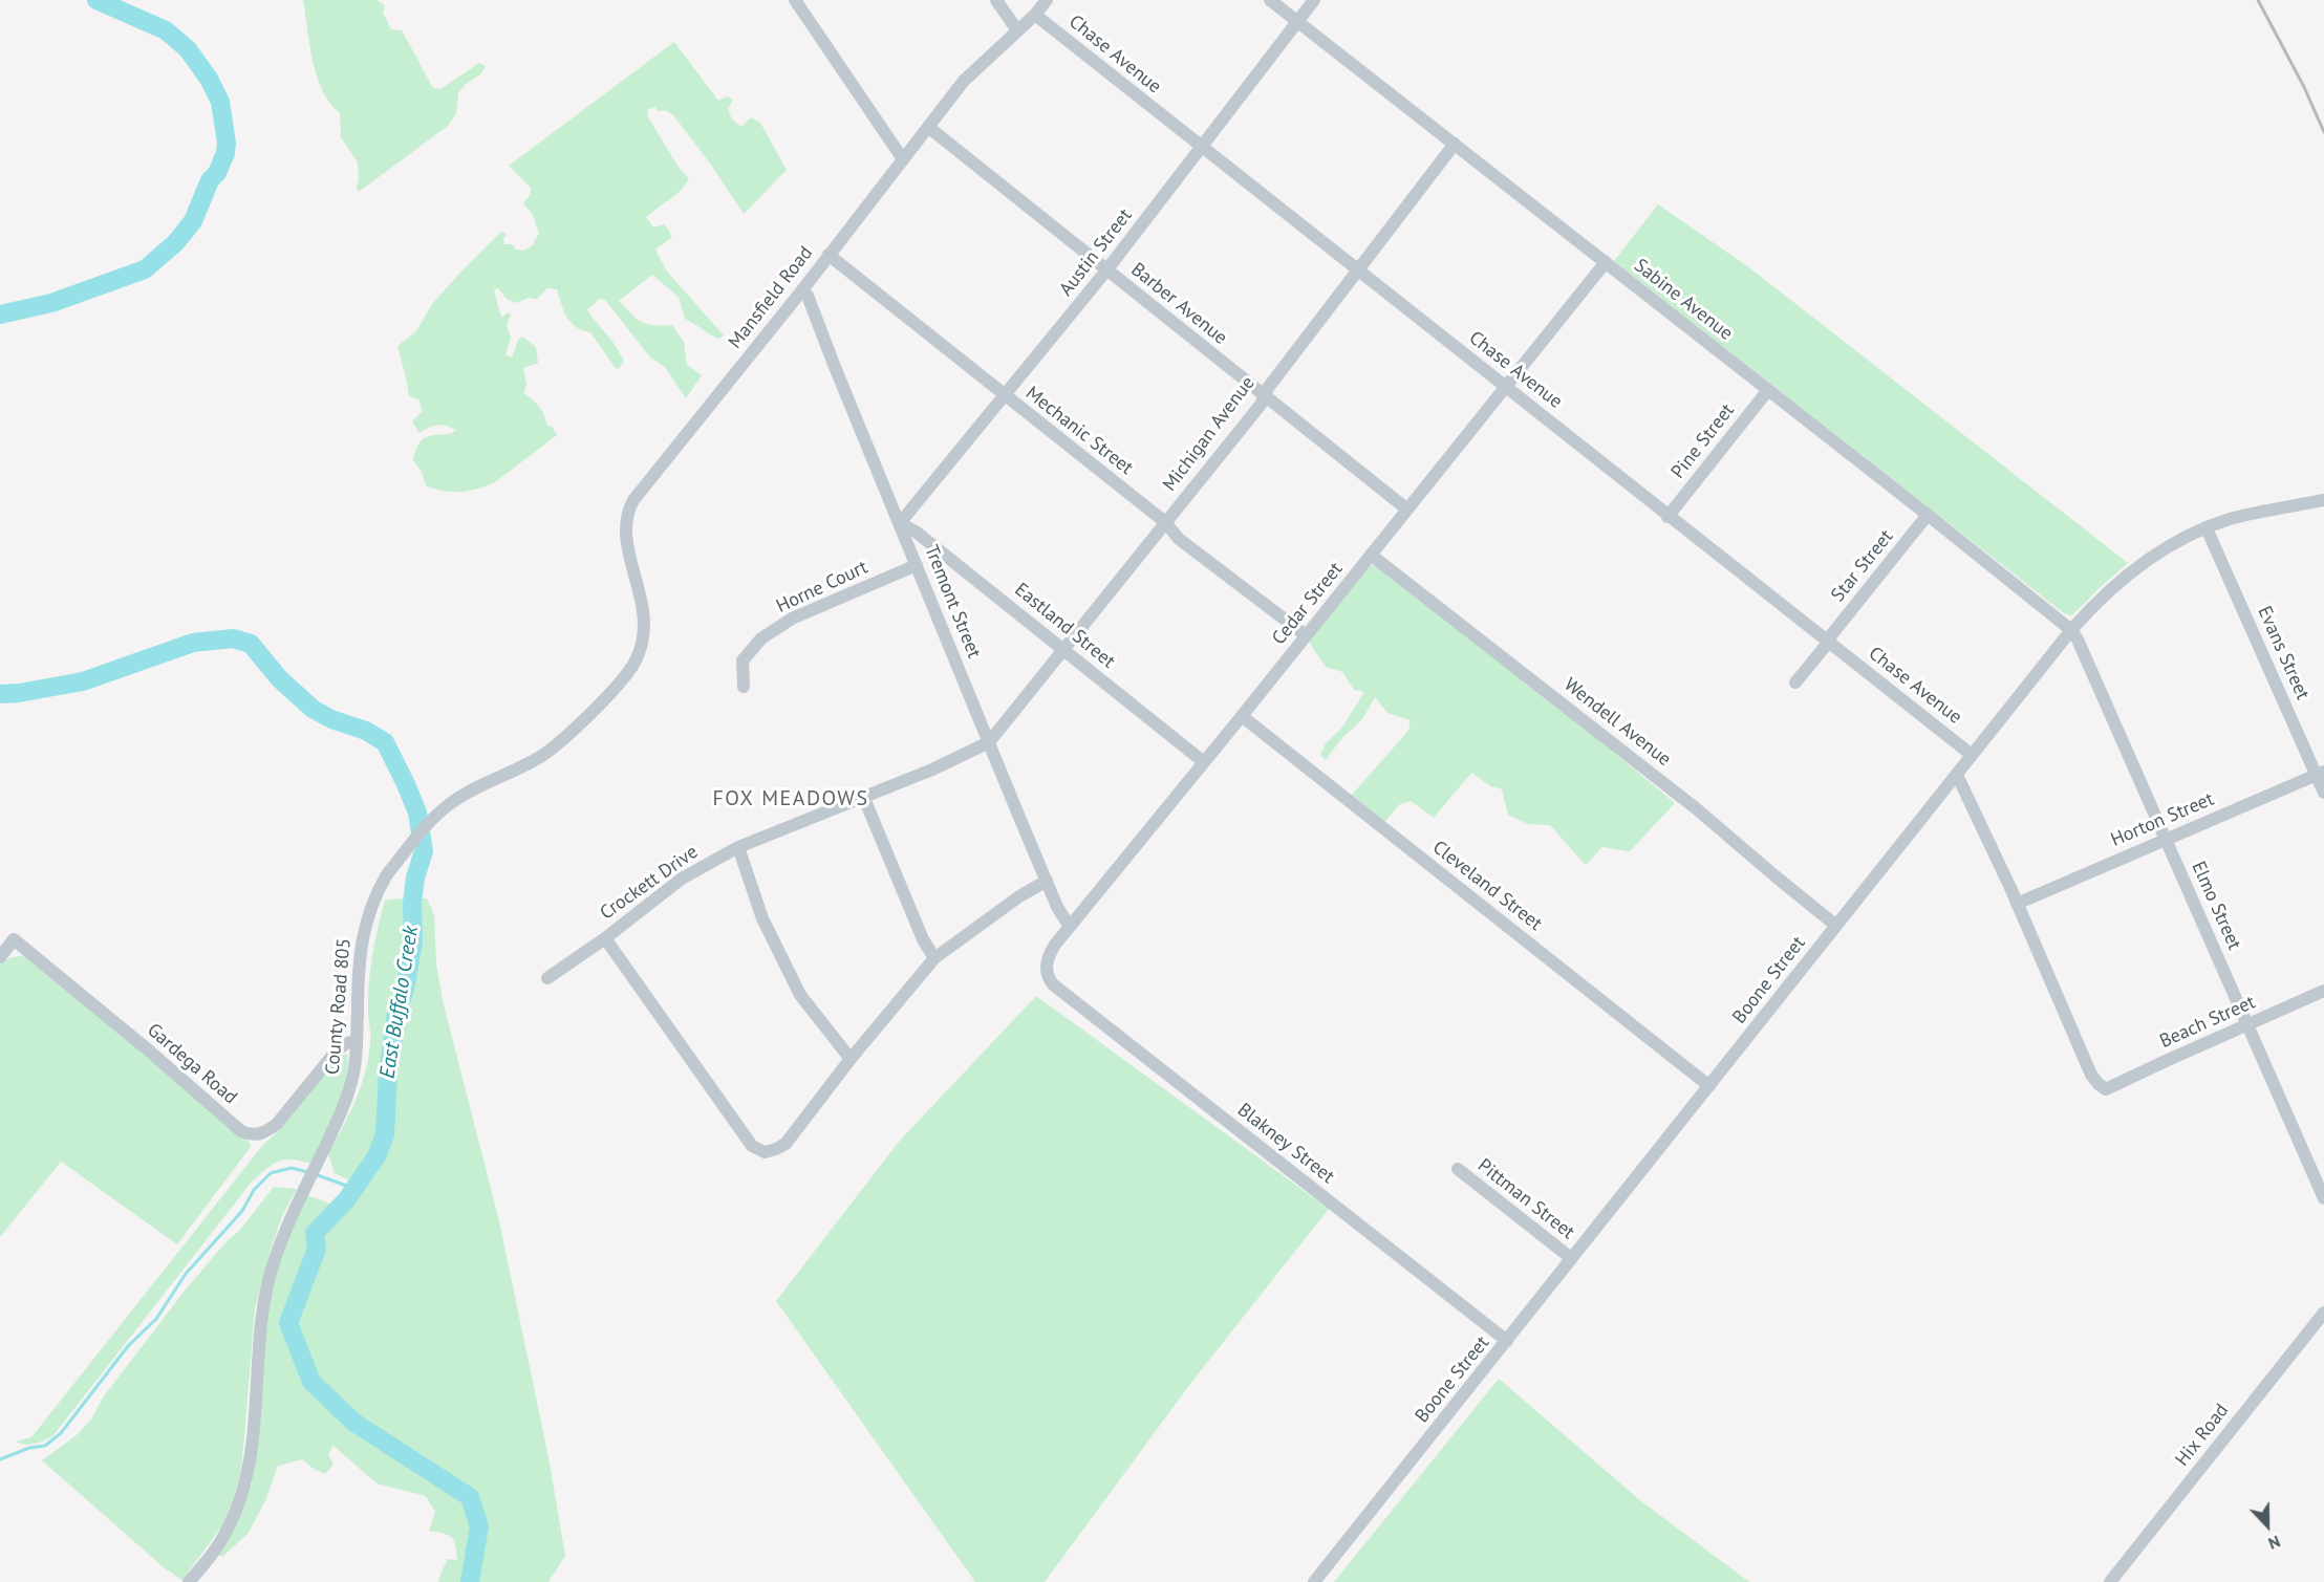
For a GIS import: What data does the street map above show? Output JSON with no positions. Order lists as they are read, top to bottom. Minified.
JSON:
{"streets":{"street":["Chase Avenue","Austin Street","Mansfield Road","Sabine Avenue","Barber Avenue","Mechanic Street","Michigan Avenue","Pine Street","Star Street","Horne Court","Tremont Street","Cedar Street","Eastland Street","Evans Street","Wendell Avenue","Horton Street","Crockett Drive","Cleveland Street","Elmo Street","Boone Street","County Road 805","Beach Street","Gardega Road","Blakney Street","Pittman Street","Hix Road"]},"crossings":[["Chase Avenue","Austin Street"],["Chase Avenue","Mansfield Road"],["Chase Avenue","Michigan Avenue"],["Chase Avenue","Pine Street"],["Chase Avenue","Star Street"],["Chase Avenue","Cedar Street"],["Chase Avenue","Boone Street"],["Austin Street","Sabine Avenue"],["Austin Street","Barber Avenue"],["Austin Street","Mechanic Street"],["Austin Street","Tremont Street"],["Austin Street","Eastland Street"],["Mansfield Road","Barber Avenue"],["Mansfield Road","Mechanic Street"],["Mansfield Road","Tremont Street"],["Mansfield Road","County Road 805"],["Sabine Avenue","Michigan Avenue"],["Sabine Avenue","Pine Street"],["Sabine Avenue","Star Street"],["Sabine Avenue","Cedar Street"],["Sabine Avenue","Elmo Street"],["Sabine Avenue","Boone Street"],["Barber Avenue","Michigan Avenue"],["Barber Avenue","Cedar Street"],["Mechanic Street","Michigan Avenue"],["Mechanic Street","Cedar Street"],["Michigan Avenue","Tremont Street"],["Michigan Avenue","Eastland Street"],["Michigan Avenue","Crockett Drive"],["Horne Court","Tremont Street"],["Tremont Street","Cedar Street"],["Tremont Street","Eastland Street"],["Tremont Street","Crockett Drive"],["Cedar Street","Eastland Street"],["Cedar Street","Wendell Avenue"],["Cedar Street","Cleveland Street"],["Cedar Street","Blakney Street"],["Evans Street","Horton Street"],["Evans Street","Boone Street"],["Wendell Avenue","Boone Street"],["Horton Street","Elmo Street"],["Horton Street","Beach Street"],["Cleveland Street","Boone Street"],["Elmo Street","Boone Street"],["Elmo Street","Beach Street"],["Boone Street","Blakney Street"],["Boone Street","Pittman Street"],["County Road 805","Gardega Road"]],"districts":["FOX MEADOWS"],"water":["East Buffalo Creek"],"north":"bottom"}
